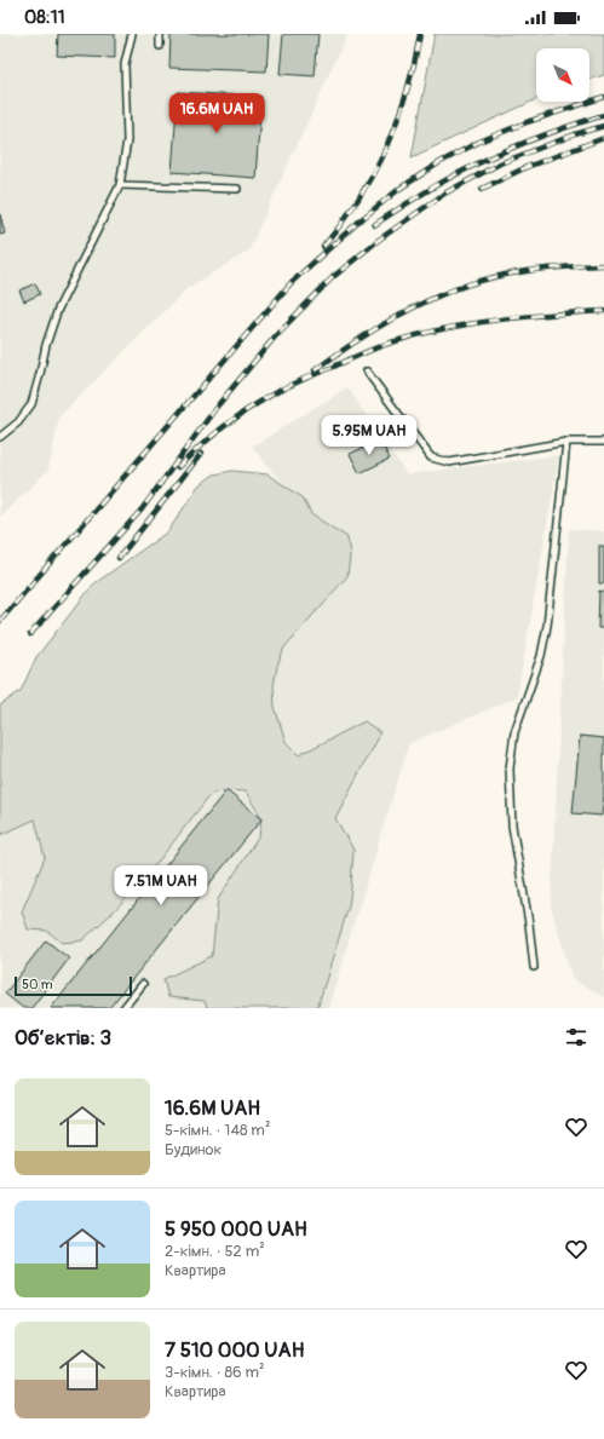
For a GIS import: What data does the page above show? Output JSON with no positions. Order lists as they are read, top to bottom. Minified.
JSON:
{"scale_bar":"50 m","north":"bottom right","page":{"status":"08:11","price":["16.6M UAH","5.95M UAH","7.51M UAH"],"scale":"50 m","heading":"Об’єктів: 3","list":[{"name":"16.6M UAH","note":"5-кімн. · 148 m² · Будинок"},{"name":"5 950 000 UAH","note":"2-кімн. · 52 m² · Квартира"},{"name":"7 510 000 UAH","note":"3-кімн. · 86 m² · Квартира"}]}}
